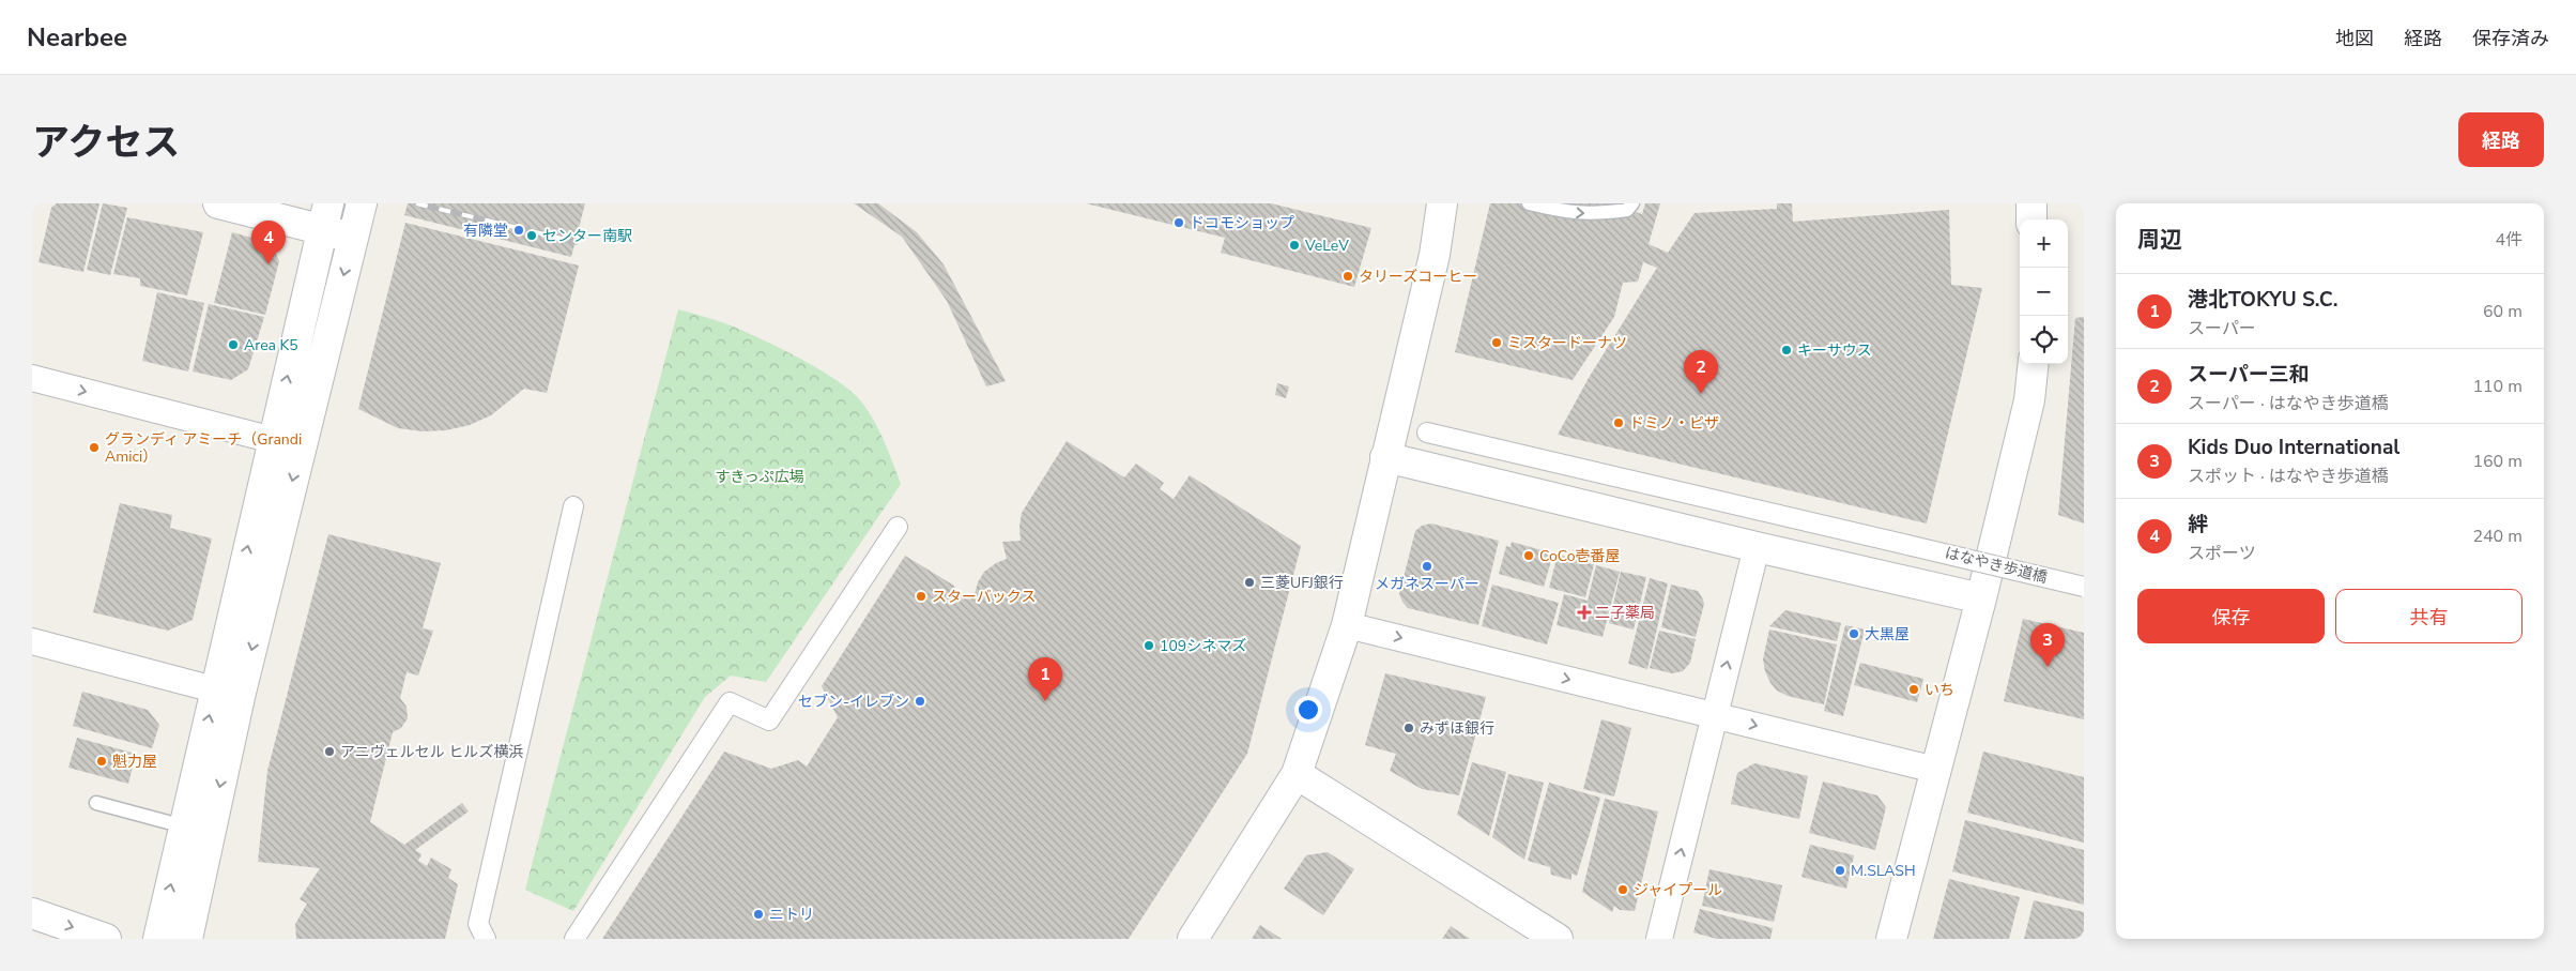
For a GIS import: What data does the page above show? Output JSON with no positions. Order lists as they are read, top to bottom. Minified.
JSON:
{"streets":{"street":["はなやき歩道橋"]},"parks":["すきっぷ広場"],"places":{"other":["ドコモショップ","有隣堂","センター南駅","VeLeV","タリーズコーヒー","ミスタードーナツ","Area K5","キーサウス","ドミノ・ピザ","グランディ アミーチ（Grandi Amici）","CoCo壱番屋","メガネスーパー","三菱UFJ銀行","スターバックス","大黒屋","109シネマズ","いち","セブン-イレブン","みずほ銀行","アニヴェルセル ヒルズ横浜","魁力屋","M.SLASH","ジャイプール","ニトリ"],"health":["二子薬局"]},"page":{"header":"Nearbee","nav":["地図","経路","保存済み"],"title":"アクセス","buttons":["経路",["保存","共有"]],"heading":["周辺","4件"],"map_buttons":["+","−"],"pins":["4","2","3","1"],"list":[{"mark":"1","name":"港北TOKYU S.C.","note":"スーパー","value":"60 m"},{"mark":"2","name":"スーパー三和","note":"スーパー · はなやき歩道橋","value":"110 m"},{"mark":"3","name":"Kids Duo International","note":"スポット · はなやき歩道橋","value":"160 m"},{"mark":"4","name":"絆","note":"スポーツ","value":"240 m"}]}}
